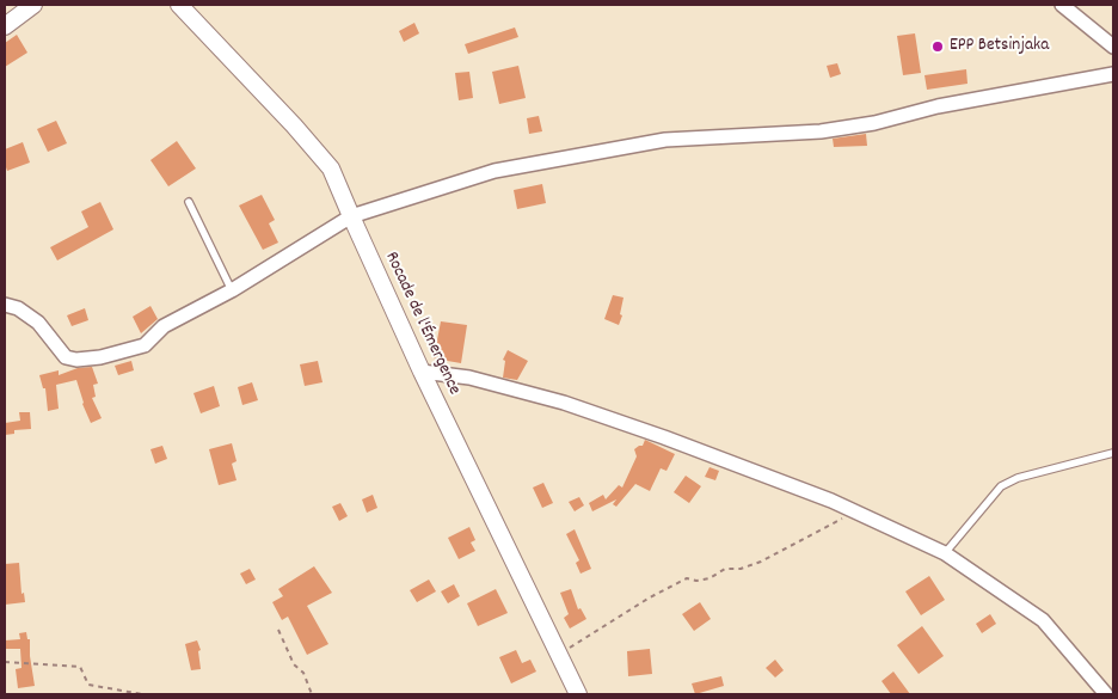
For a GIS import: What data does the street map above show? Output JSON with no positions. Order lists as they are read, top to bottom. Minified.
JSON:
{"streets":{"street":["Rocade de l'Émergence"]},"places":["EPP Betsinjaka"]}
